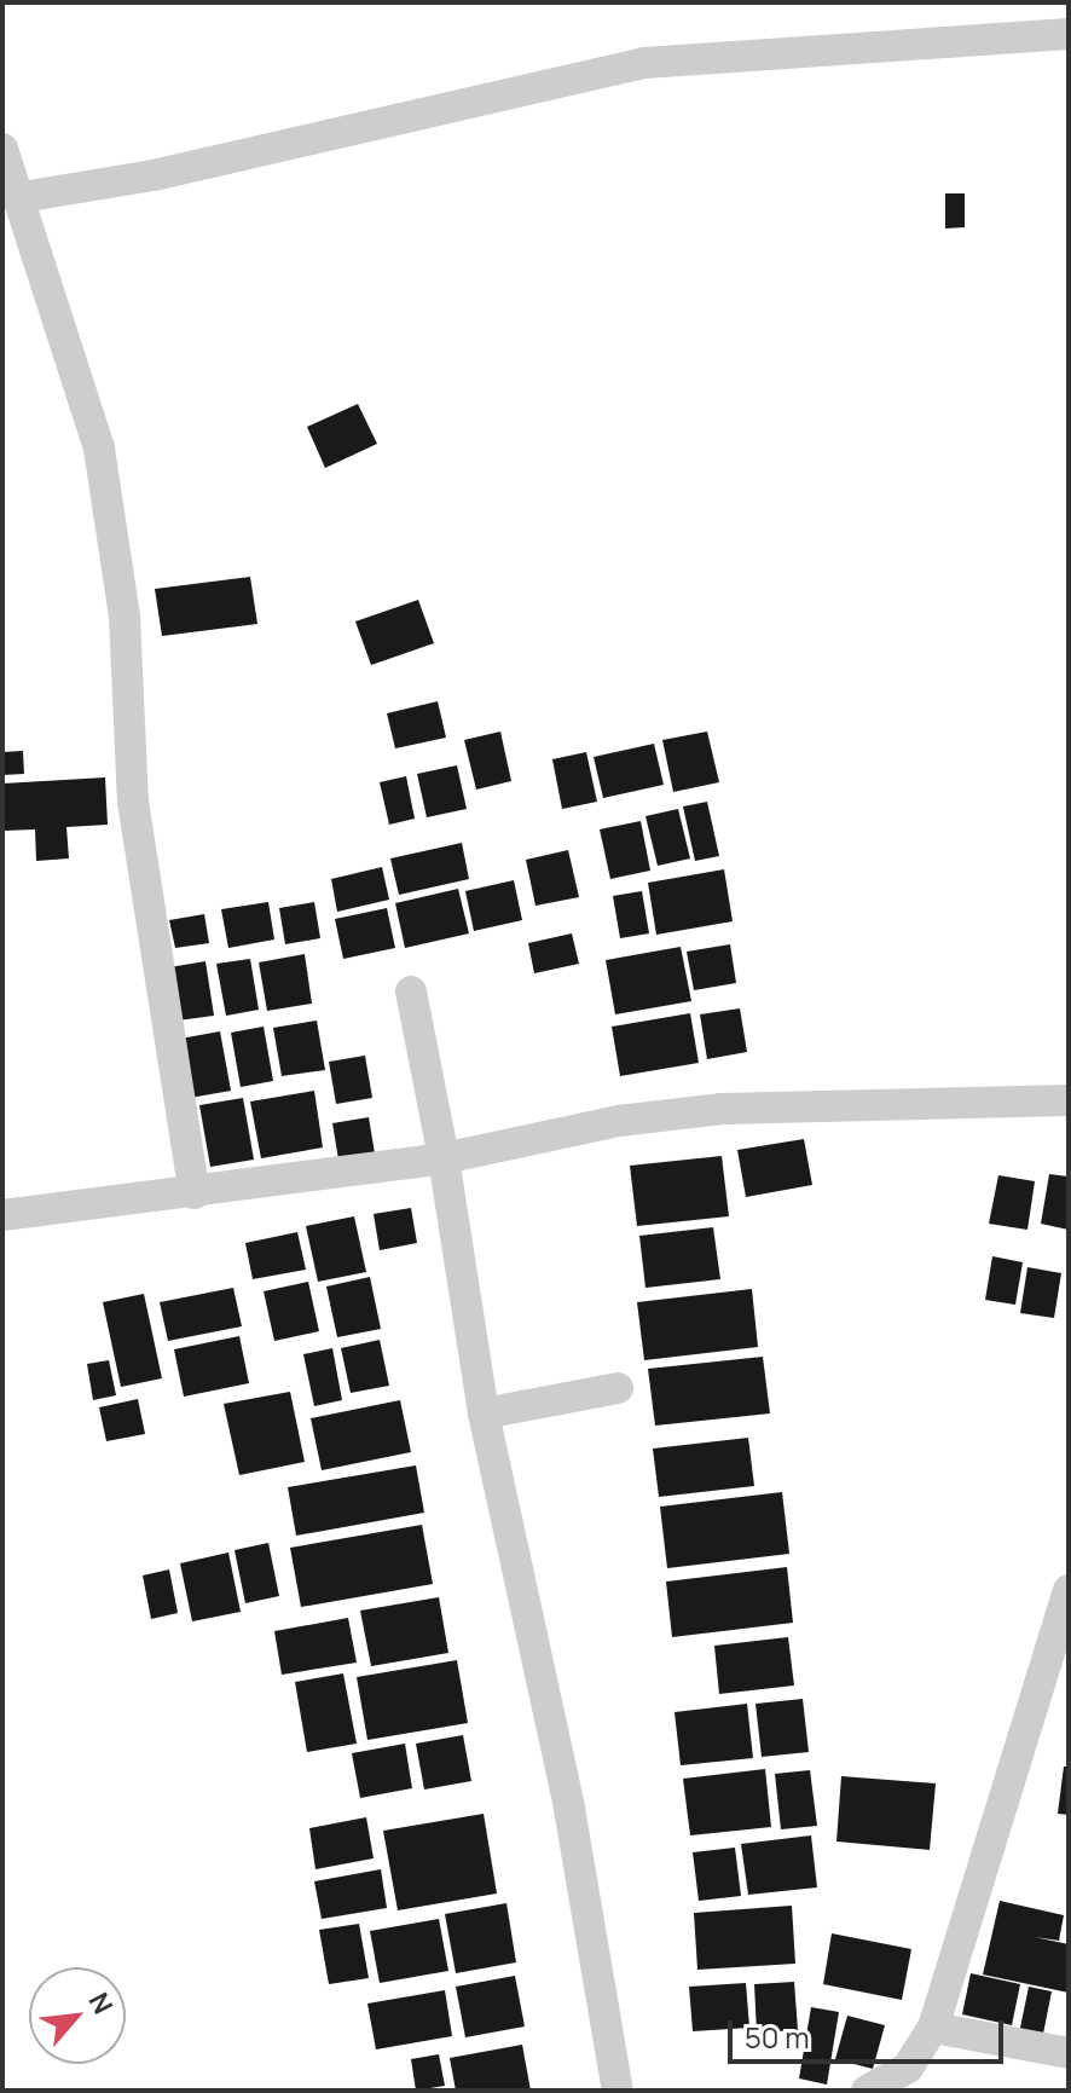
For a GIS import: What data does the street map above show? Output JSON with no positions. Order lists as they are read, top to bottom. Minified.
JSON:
{"scale_bar":"50 m","north":"top right"}
